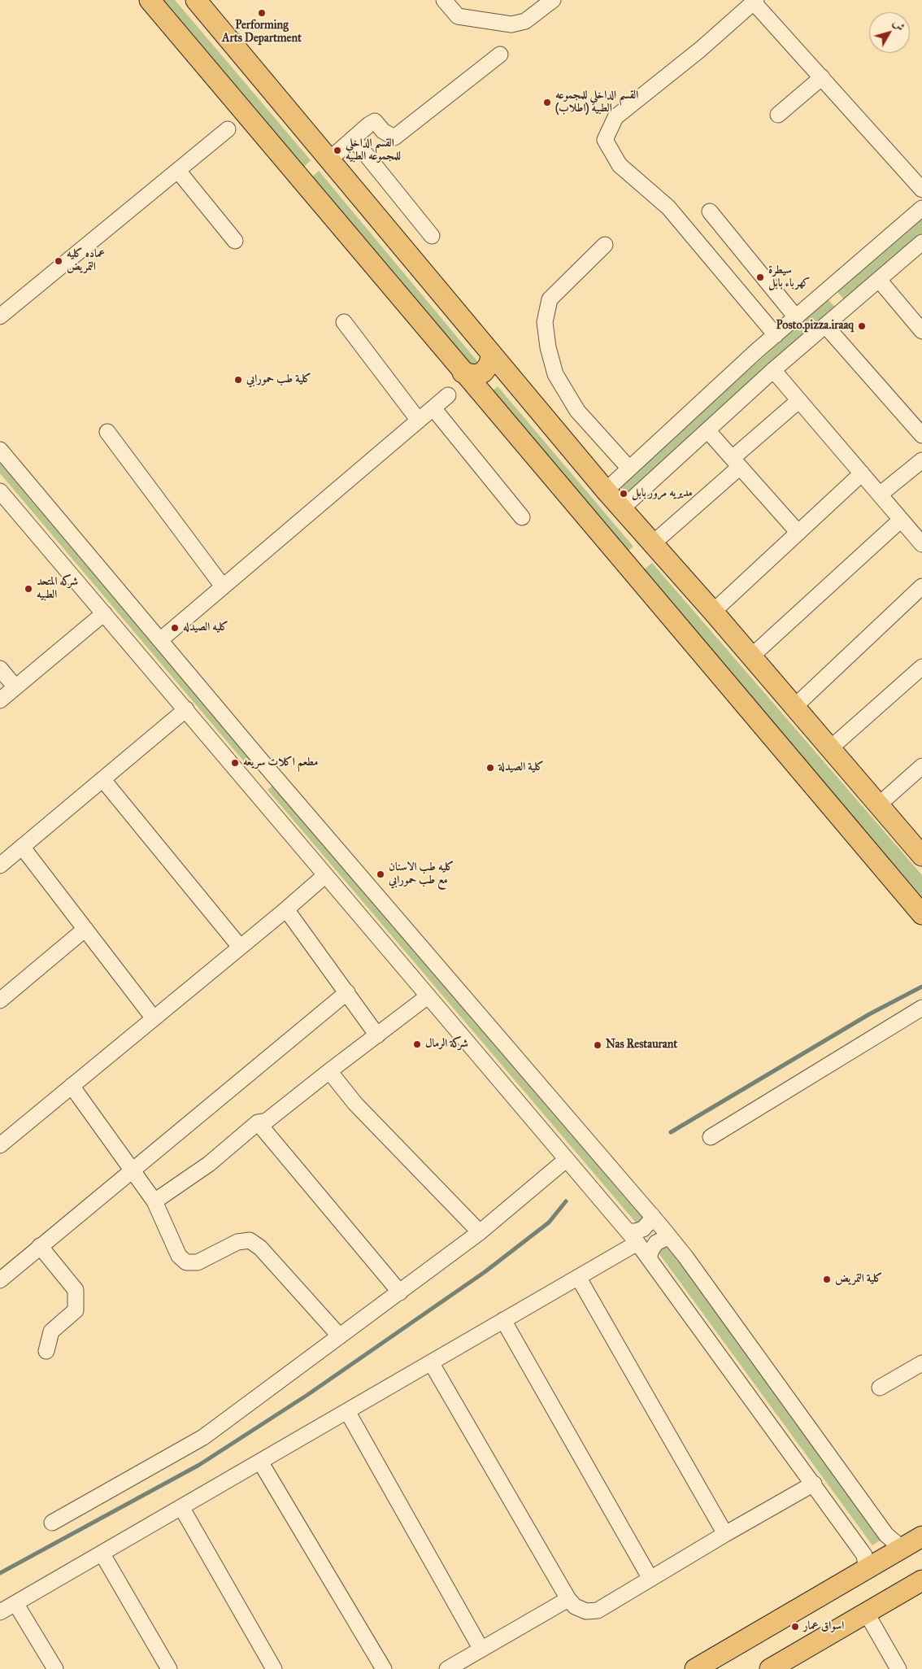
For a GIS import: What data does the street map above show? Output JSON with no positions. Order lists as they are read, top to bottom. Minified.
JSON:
{"places":["Performing Arts Department","القسم الداخلي للمجموعه الطبيه (اطلاب)","القسم الداخلي للمجموعه الطبيه","عماده كليه التمريض","سيطرة كهرباء بابل","Posto.pizza.iraaq","كلية طب حمورابي","مديريه مرور بابل","شركه المتحد الطبيه","كليه الصيدله","مطعم اكلات سريعه","كلية الصيدلة","كليه طب الاسنان مع طب حمورابي","شركة الرمال","Nas Restaurant","كلية التمريض","اسواق عمار"],"north":"top right"}
